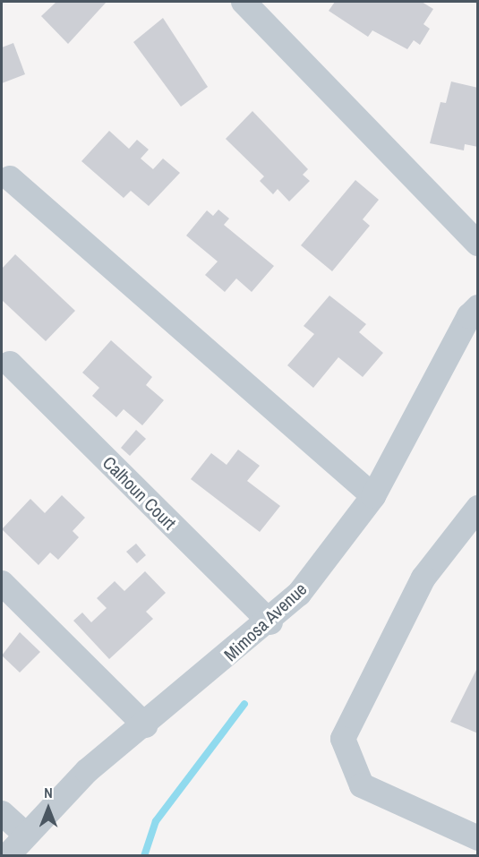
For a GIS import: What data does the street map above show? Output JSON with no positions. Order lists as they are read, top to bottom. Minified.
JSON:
{"streets":{"street":["Calhoun Court","Mimosa Avenue"]},"crossings":[["Calhoun Court","Mimosa Avenue"]],"north":"top"}
